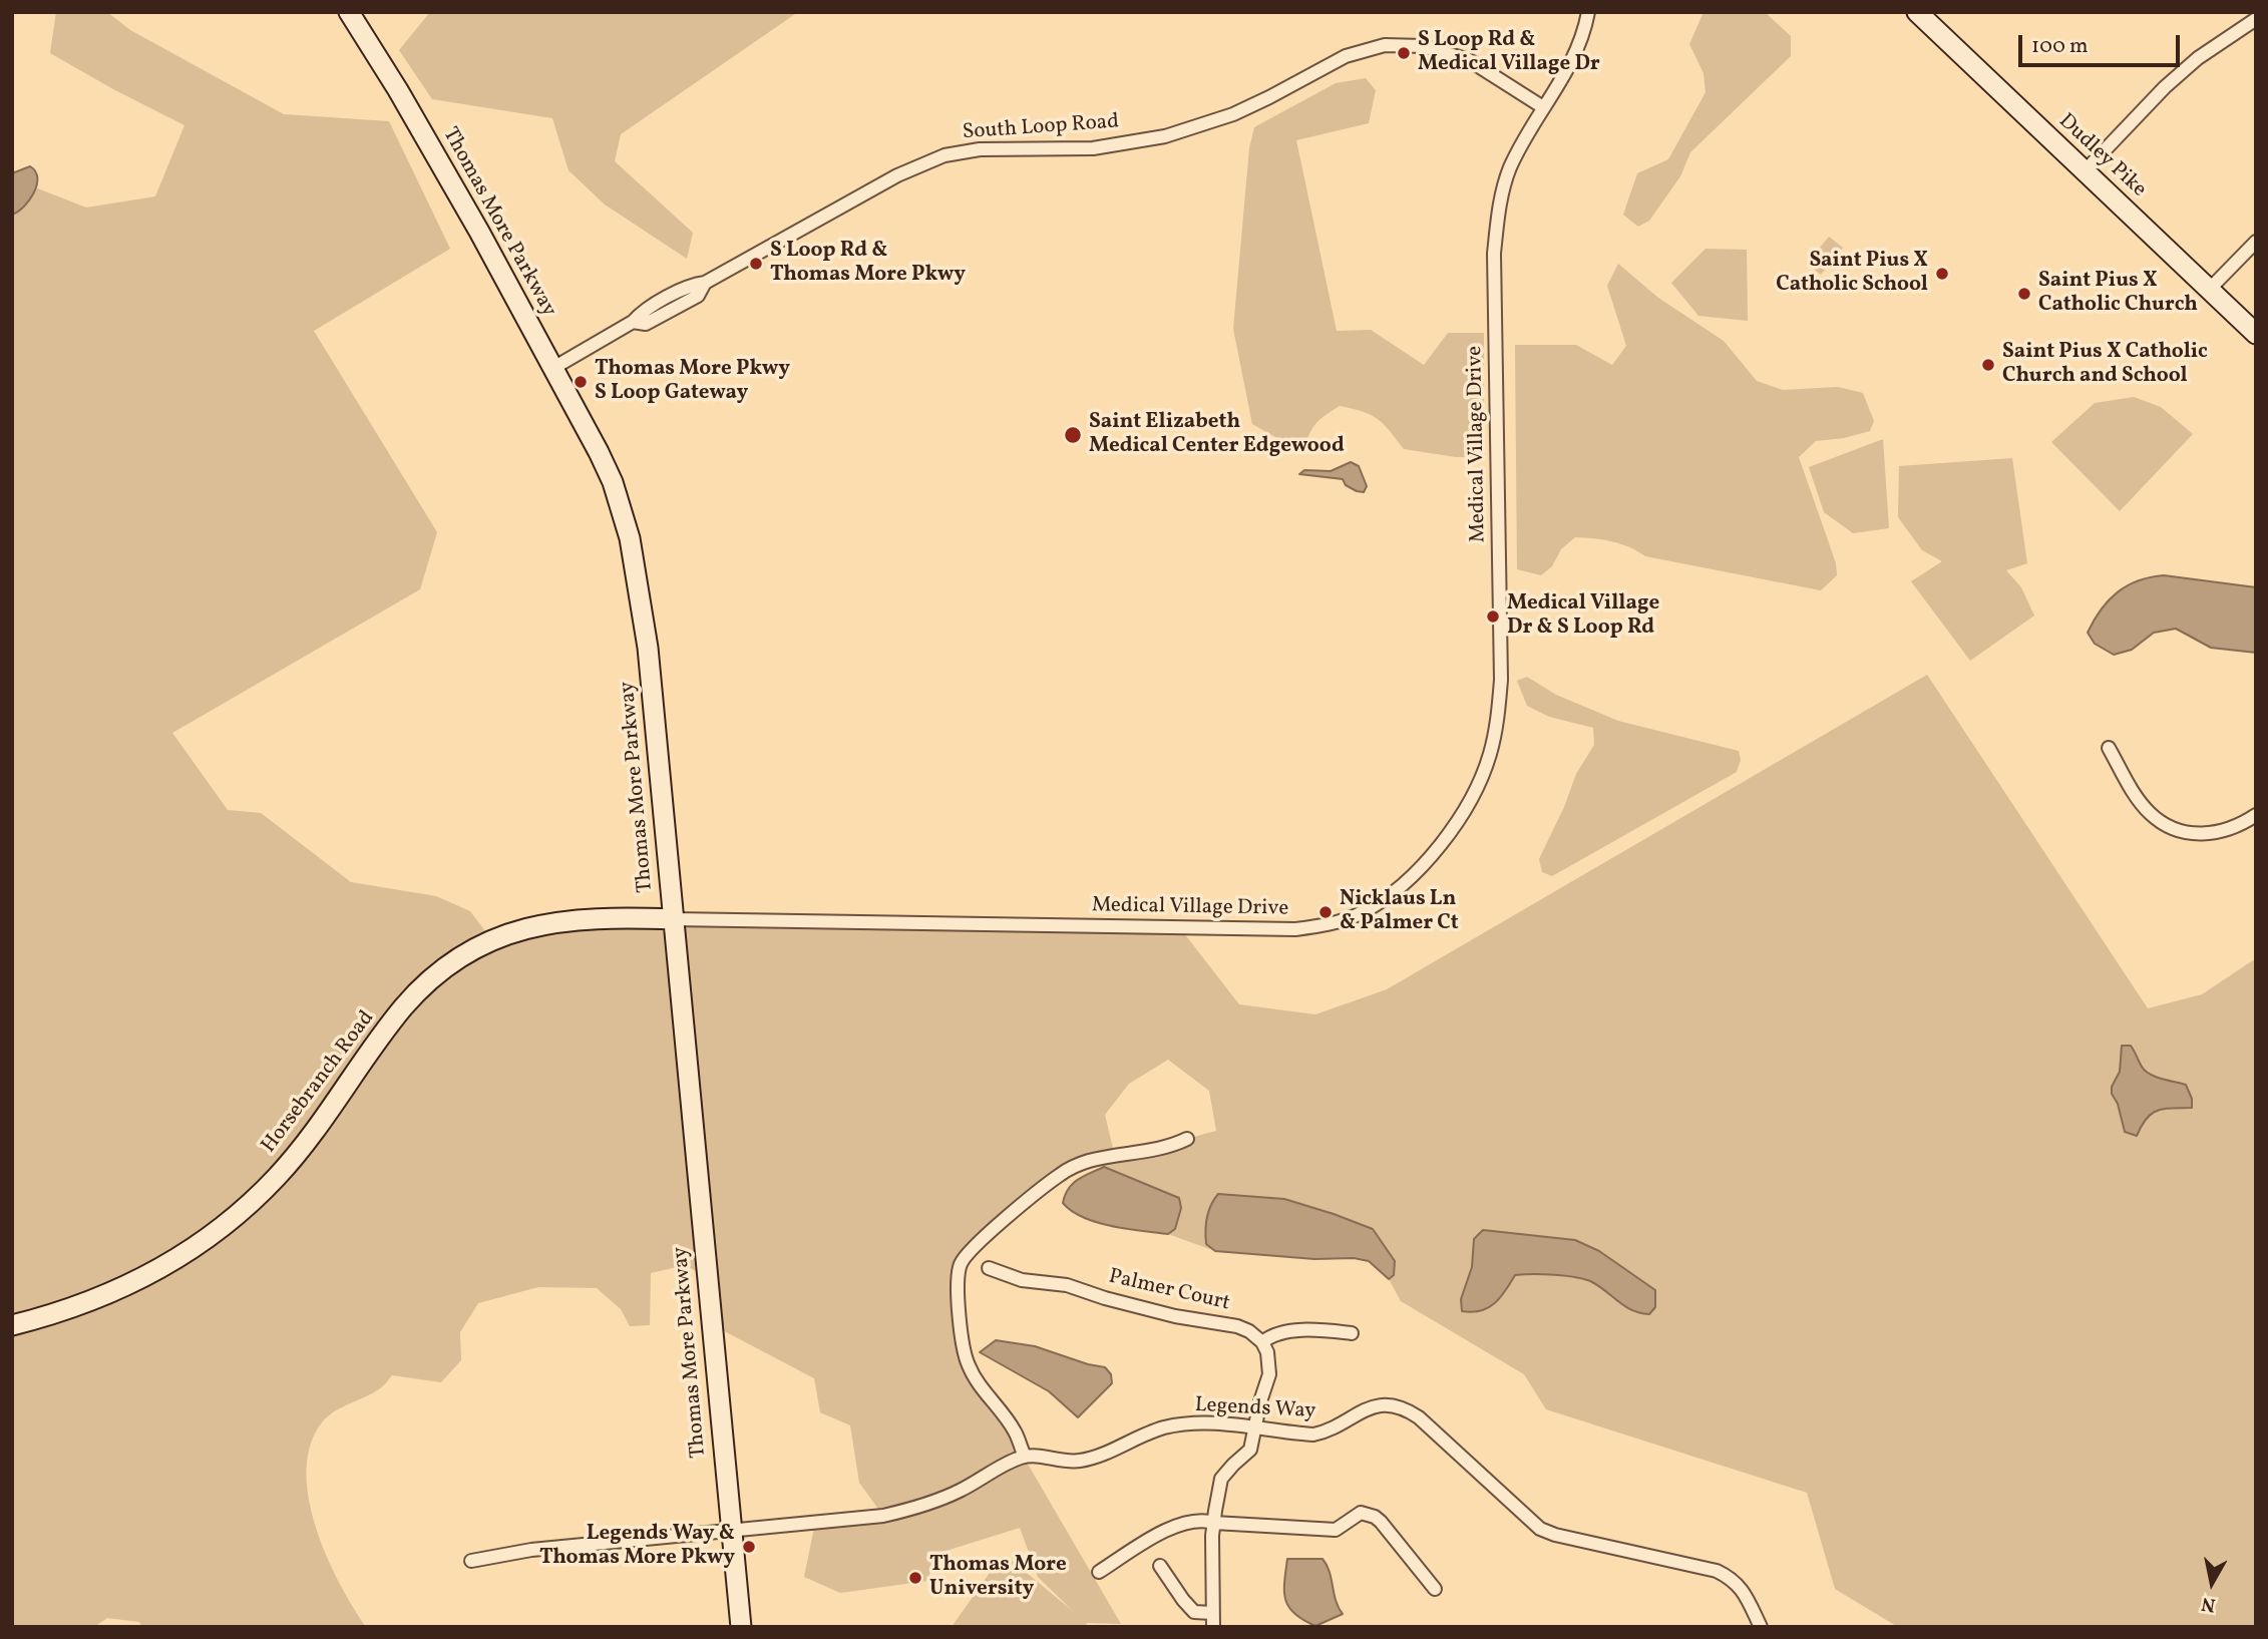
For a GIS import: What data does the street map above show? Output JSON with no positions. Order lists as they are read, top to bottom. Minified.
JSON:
{"streets":{"street":["South Loop Road","Dudley Pike","Thomas More Parkway","Medical Village Drive","Horsebranch Road","Palmer Court","Legends Way"]},"crossings":[["South Loop Road","Thomas More Parkway"],["South Loop Road","Medical Village Drive"],["Thomas More Parkway","Medical Village Drive"],["Thomas More Parkway","Horsebranch Road"],["Medical Village Drive","Horsebranch Road"]],"places":["S Loop Rd & Medical Village Dr","S Loop Rd & Thomas More Pkwy","Saint Pius X Catholic School","Saint Pius X Catholic Church","Saint Pius X Catholic Church and School","Thomas More Pkwy S Loop Gateway","Saint Elizabeth Medical Center Edgewood","Medical Village Dr & S Loop Rd","Nicklaus Ln & Palmer Ct","Legends Way & Thomas More Pkwy","Thomas More University"],"scale_bar":"100 m","north":"bottom"}
